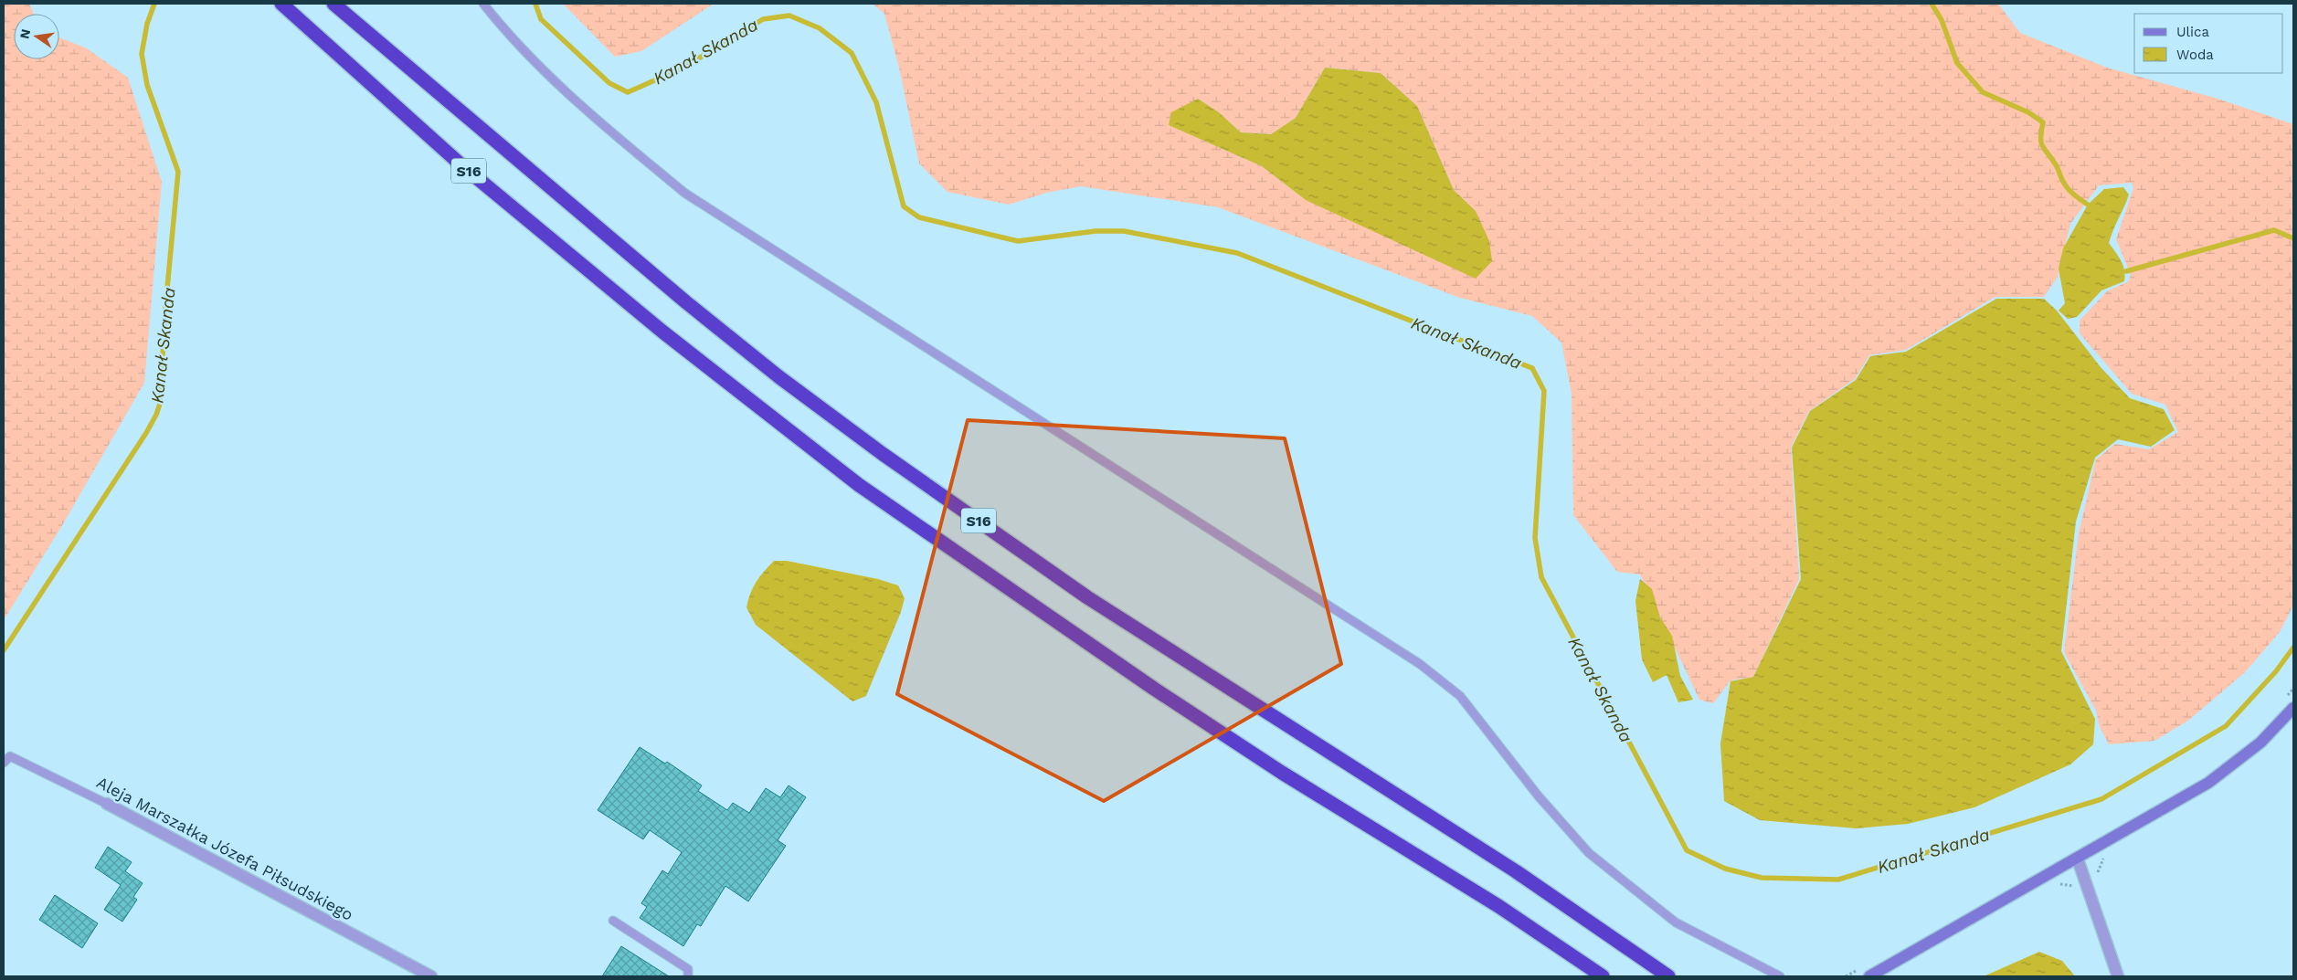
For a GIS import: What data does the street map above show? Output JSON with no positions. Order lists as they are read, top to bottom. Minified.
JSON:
{"streets":{"highway":["S16"],"street":["Aleja Marszałka Józefa Piłsudskiego"]},"water":["Kanał Skanda"],"legend":["Ulica","Woda"],"north":"left"}
